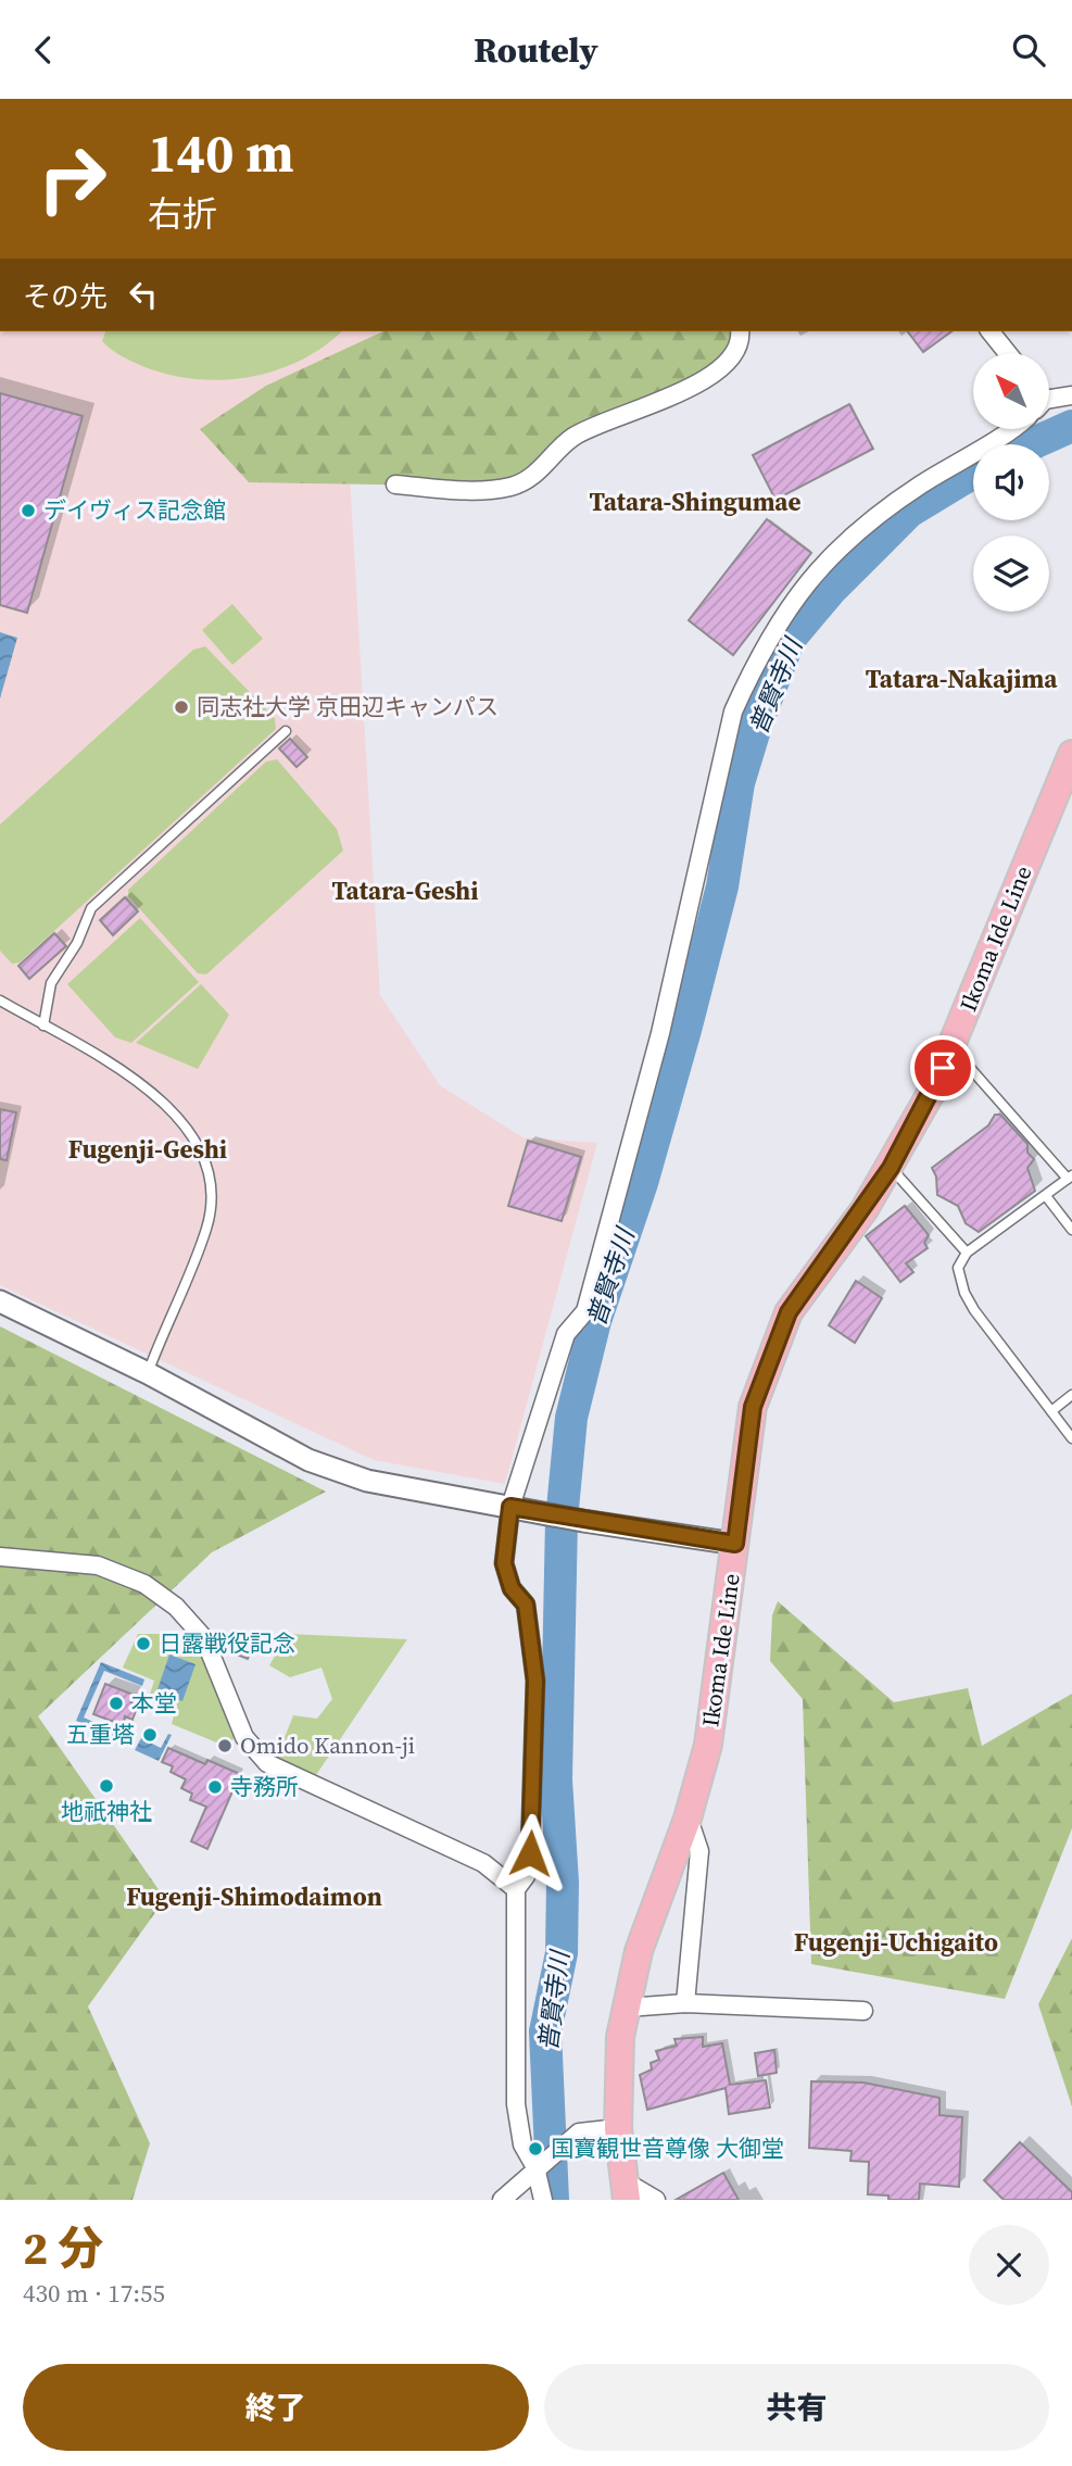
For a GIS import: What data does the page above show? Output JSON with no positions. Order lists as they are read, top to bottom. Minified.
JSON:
{"streets":{"main road":["Ikoma Ide Line"]},"districts":["Tatara-Shingumae","Tatara-Nakajima","Tatara-Geshi","Fugenji-Geshi","Fugenji-Shimodaimon","Fugenji-Uchigaito"],"water":["普賢寺川"],"places":["デイヴィス記念館","同志社大学 京田辺キャンパス","日露戦役記念","本堂","五重塔","Omido Kannon-ji","地祇神社","寺務所","国寶観世音尊像 大御堂"],"north":"top left","page":{"header":"Routely","turn":["140 m","右折"],"then":"その先","heading":["2 分","430 m · 17:55"],"buttons":["終了","共有"]}}
